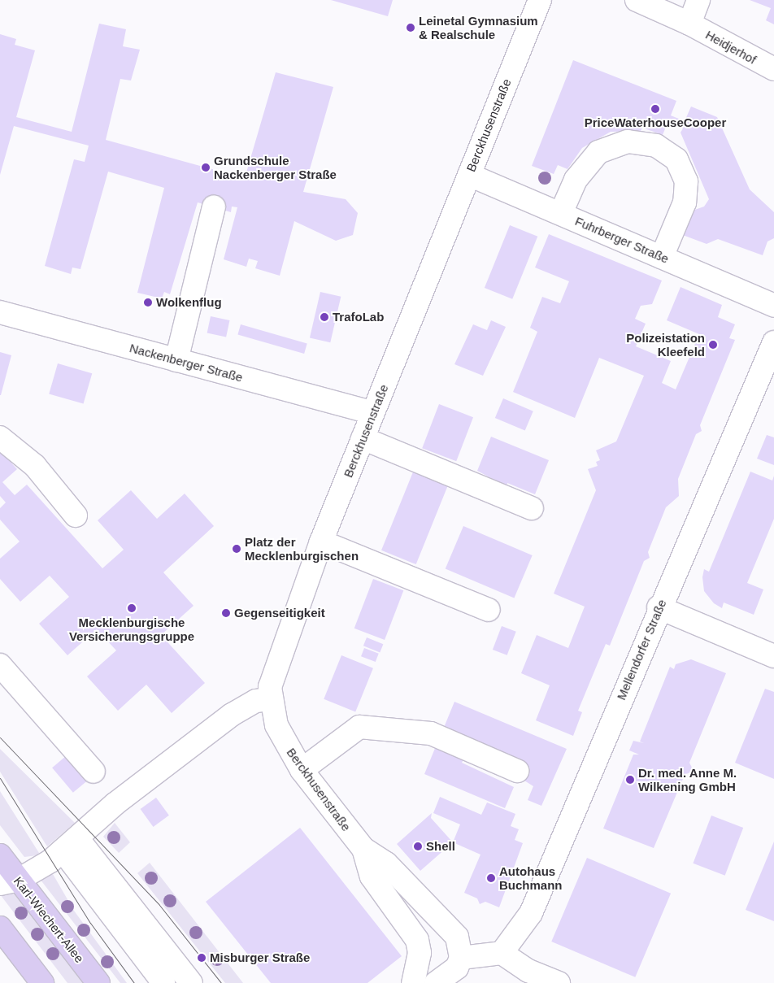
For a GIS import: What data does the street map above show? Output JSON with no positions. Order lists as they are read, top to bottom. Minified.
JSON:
{"streets":{"main road":["Karl-Wiechert-Allee"],"street":["Heidjerhof","Berckhusenstraße","Fuhrberger Straße","Nackenberger Straße","Mellendorfer Straße"]},"crossings":[["Berckhusenstraße","Fuhrberger Straße"],["Berckhusenstraße","Nackenberger Straße"]],"places":["Leinetal Gymnasium & Realschule","PriceWaterhouseCooper","Grundschule Nackenberger Straße","Wolkenflug","TrafoLab","Polizeistation Kleefeld","Platz der Mecklenburgischen","Mecklenburgische Versicherungsgruppe","Gegenseitigkeit","Dr. med. Anne M. Wilkening GmbH","Shell","Autohaus Buchmann","Misburger Straße"]}
